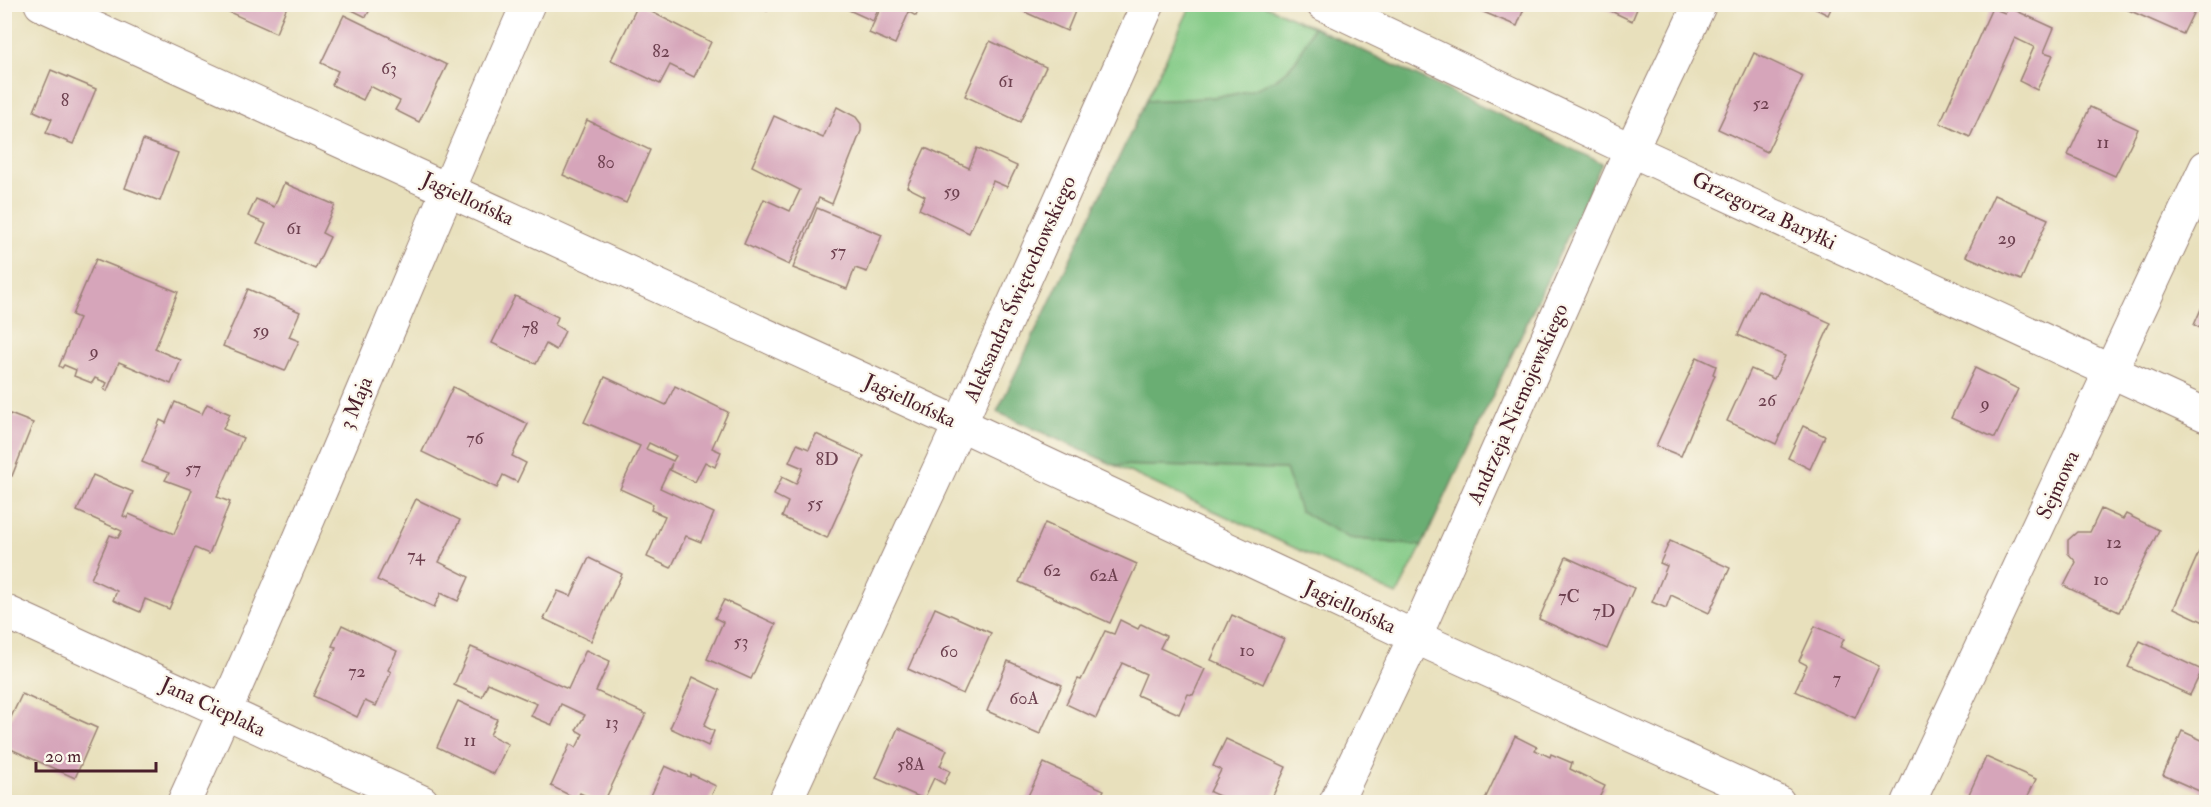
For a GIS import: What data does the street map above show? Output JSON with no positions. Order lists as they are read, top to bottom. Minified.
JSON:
{"streets":{"street":["Jagiellońska","Grzegorza Baryłki","Aleksandra Świętochowskiego","3 Maja","Andrzeja Niemojewskiego","Sejmowa","Jana Cieplaka"]},"crossings":[["Jagiellońska","Aleksandra Świętochowskiego"],["Jagiellońska","3 Maja"],["Jagiellońska","Andrzeja Niemojewskiego"],["Grzegorza Baryłki","Andrzeja Niemojewskiego"],["Grzegorza Baryłki","Sejmowa"],["3 Maja","Jana Cieplaka"]],"house_numbers":["82","63","61","8","52","11","80","59","61","29","57","78","59","9","26","9","76","8D","57","55","12","74","62","62A","10","7C","7D","53","10","60","72","7","60A","13","11","58A"],"scale_bar":"20 m"}
